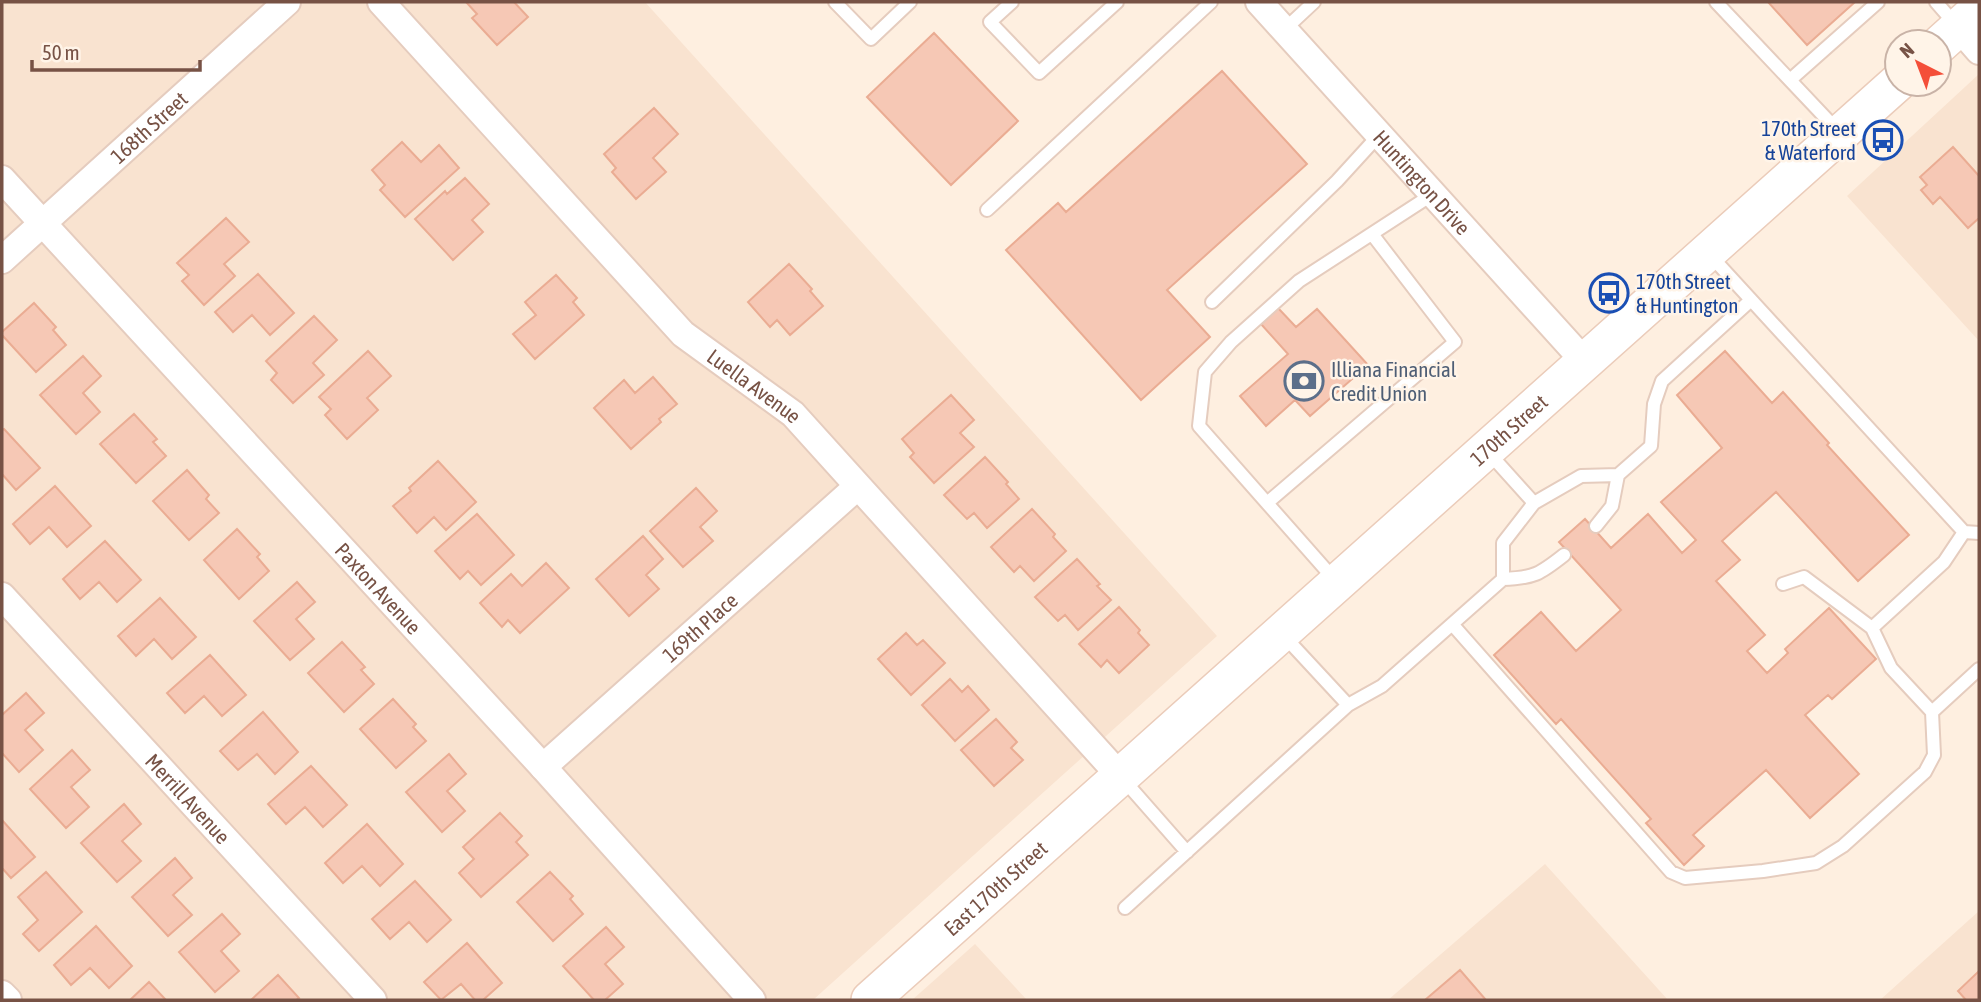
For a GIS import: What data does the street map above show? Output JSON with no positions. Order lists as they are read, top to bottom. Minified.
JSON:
{"streets":{"street":["168th Street","Huntington Drive","Luella Avenue","170th Street","Paxton Avenue","169th Place","Merrill Avenue","East 170th Street"]},"crossings":[["168th Street","Paxton Avenue"],["Huntington Drive","170th Street"],["Luella Avenue","170th Street"],["Luella Avenue","169th Place"],["Luella Avenue","East 170th Street"],["170th Street","East 170th Street"],["Paxton Avenue","169th Place"]],"places":{"bus stop":["170th Street & Waterford","170th Street & Huntington"],"bank":["Illiana Financial Credit Union"]},"scale_bar":"50 m","north":"top left"}
